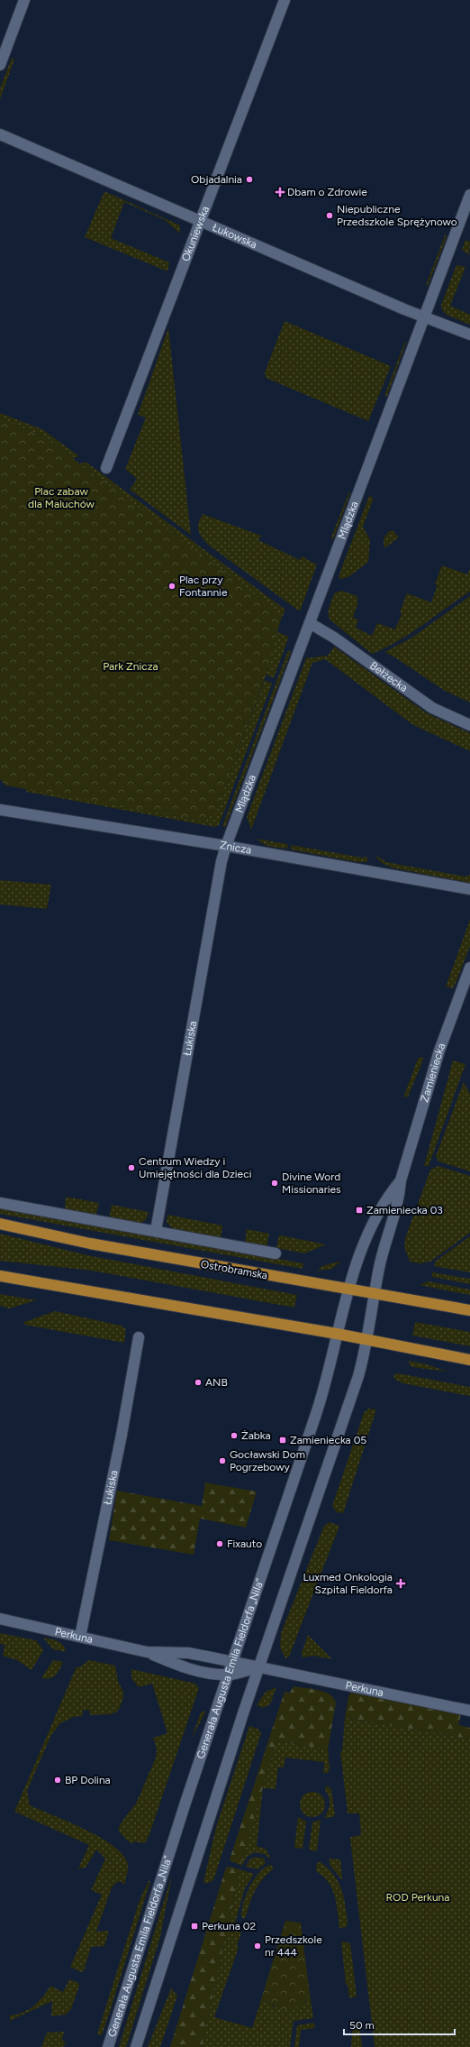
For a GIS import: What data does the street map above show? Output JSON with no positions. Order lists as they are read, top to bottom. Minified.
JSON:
{"streets":{"main road":["Ostrobramska"],"street":["Okuniewska","Łukowska","Mlądzka","Bełżecka","Znicza","Łukiska","Zamieniecka","Perkuna","Generała Augusta Emila Fieldorfa „Nila”"]},"crossings":[["Okuniewska","Łukowska"],["Łukowska","Mlądzka"],["Mlądzka","Bełżecka"],["Mlądzka","Znicza"],["Mlądzka","Łukiska"],["Znicza","Łukiska"],["Łukiska","Perkuna"],["Zamieniecka","Ostrobramska"],["Zamieniecka","Generała Augusta Emila Fieldorfa „Nila”"],["Ostrobramska","Generała Augusta Emila Fieldorfa „Nila”"],["Perkuna","Generała Augusta Emila Fieldorfa „Nila”"]],"parks":["Plac zabaw dla Maluchów","Park Znicza","ROD Perkuna"],"places":{"other":["Objadalnia","Niepubliczne Przedszkole Sprężynowo","Plac przy Fontannie","Centrum Wiedzy i Umiejętności dla Dzieci","Divine Word Missionaries","ANB","Żabka","Gocławski Dom Pogrzebowy","Fixauto","BP Dolina","Przedszkole nr 444"],"health":["Dbam o Zdrowie","Luxmed Onkologia Szpital Fieldorfa"],"transit":["Zamieniecka 03","Zamieniecka 05","Perkuna 02"]},"scale_bar":"50 m"}
